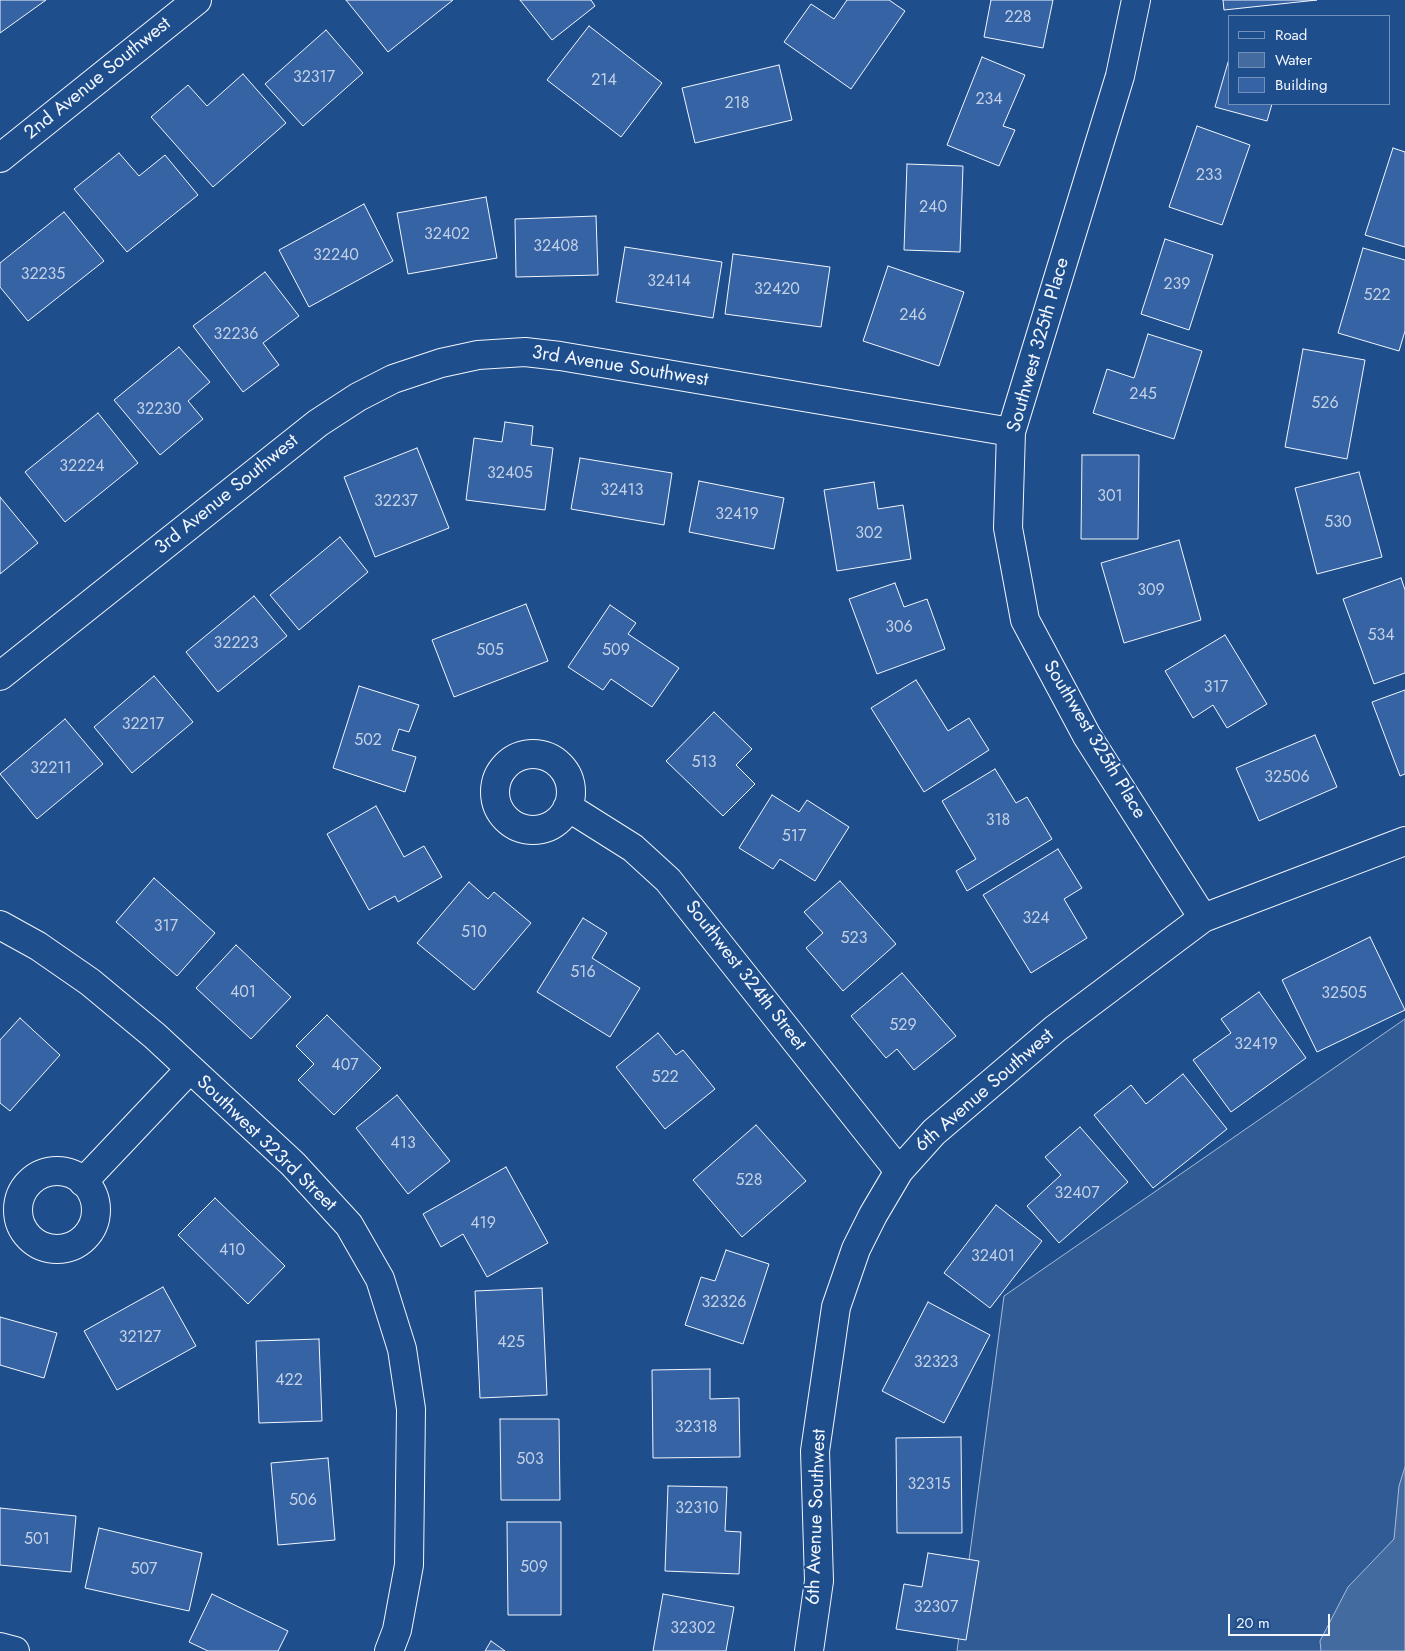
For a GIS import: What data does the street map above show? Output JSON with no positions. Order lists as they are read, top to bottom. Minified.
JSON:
{"streets":{"street":["2nd Avenue Southwest","Southwest 325th Place","3rd Avenue Southwest","Southwest 324th Street","6th Avenue Southwest","Southwest 323rd Street"]},"crossings":[["Southwest 325th Place","3rd Avenue Southwest"],["Southwest 325th Place","6th Avenue Southwest"],["Southwest 324th Street","6th Avenue Southwest"]],"house_numbers":["228","32317","214","234","218","233","240","32402","32408","32240","32235","32414","239","32420","522","246","32236","245","526","32230","32224","32405","32413","301","32237","32419","530","302","309","306","534","32223","505","509","317","32217","502","513","32211","32506","318","517","324","317","510","523","516","401","32505","529","32419","407","522","413","528","32407","419","410","32401","32326","32127","425","32323","422","32318","503","32315","506","32310","501","509","507","32307","32302"],"legend":["Road","Water","Building"],"scale_bar":"20 m"}
